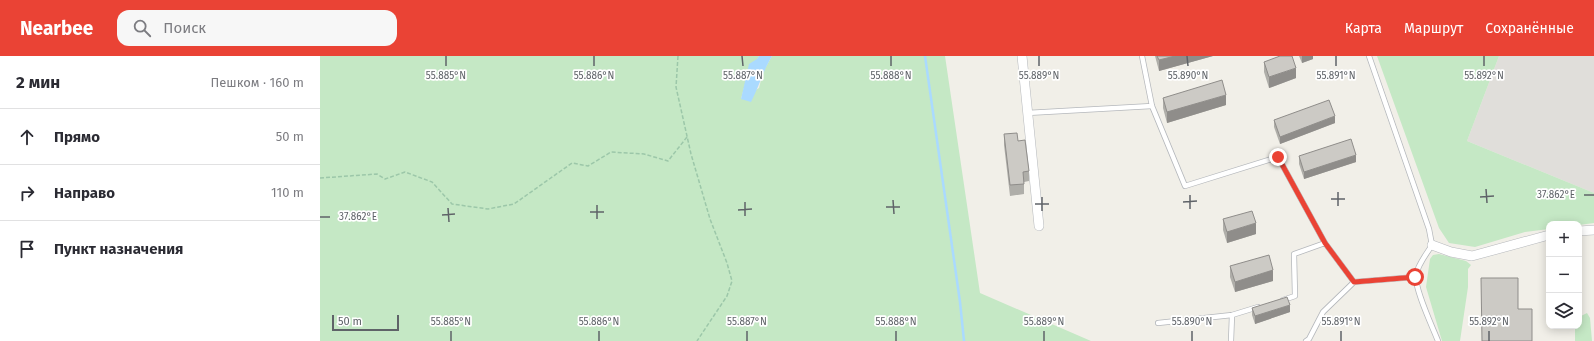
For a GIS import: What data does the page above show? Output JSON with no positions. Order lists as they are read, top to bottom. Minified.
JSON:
{"scale_bar":"50 m","page":{"header":"Nearbee","search":"Поиск","nav":["Карта","Маршрут","Сохранённые"],"heading":["2 мин","Пешком · 160 m"],"list":[["Прямо","50 m"],["Направо","110 m"],"Пункт назначения"],"map_buttons":["+","−"],"scale":"50 m"},"coordinates":["55.885°N","55.886°N","55.887°N","55.888°N","55.889°N","55.890°N","55.891°N","55.892°N","37.862°E"]}
